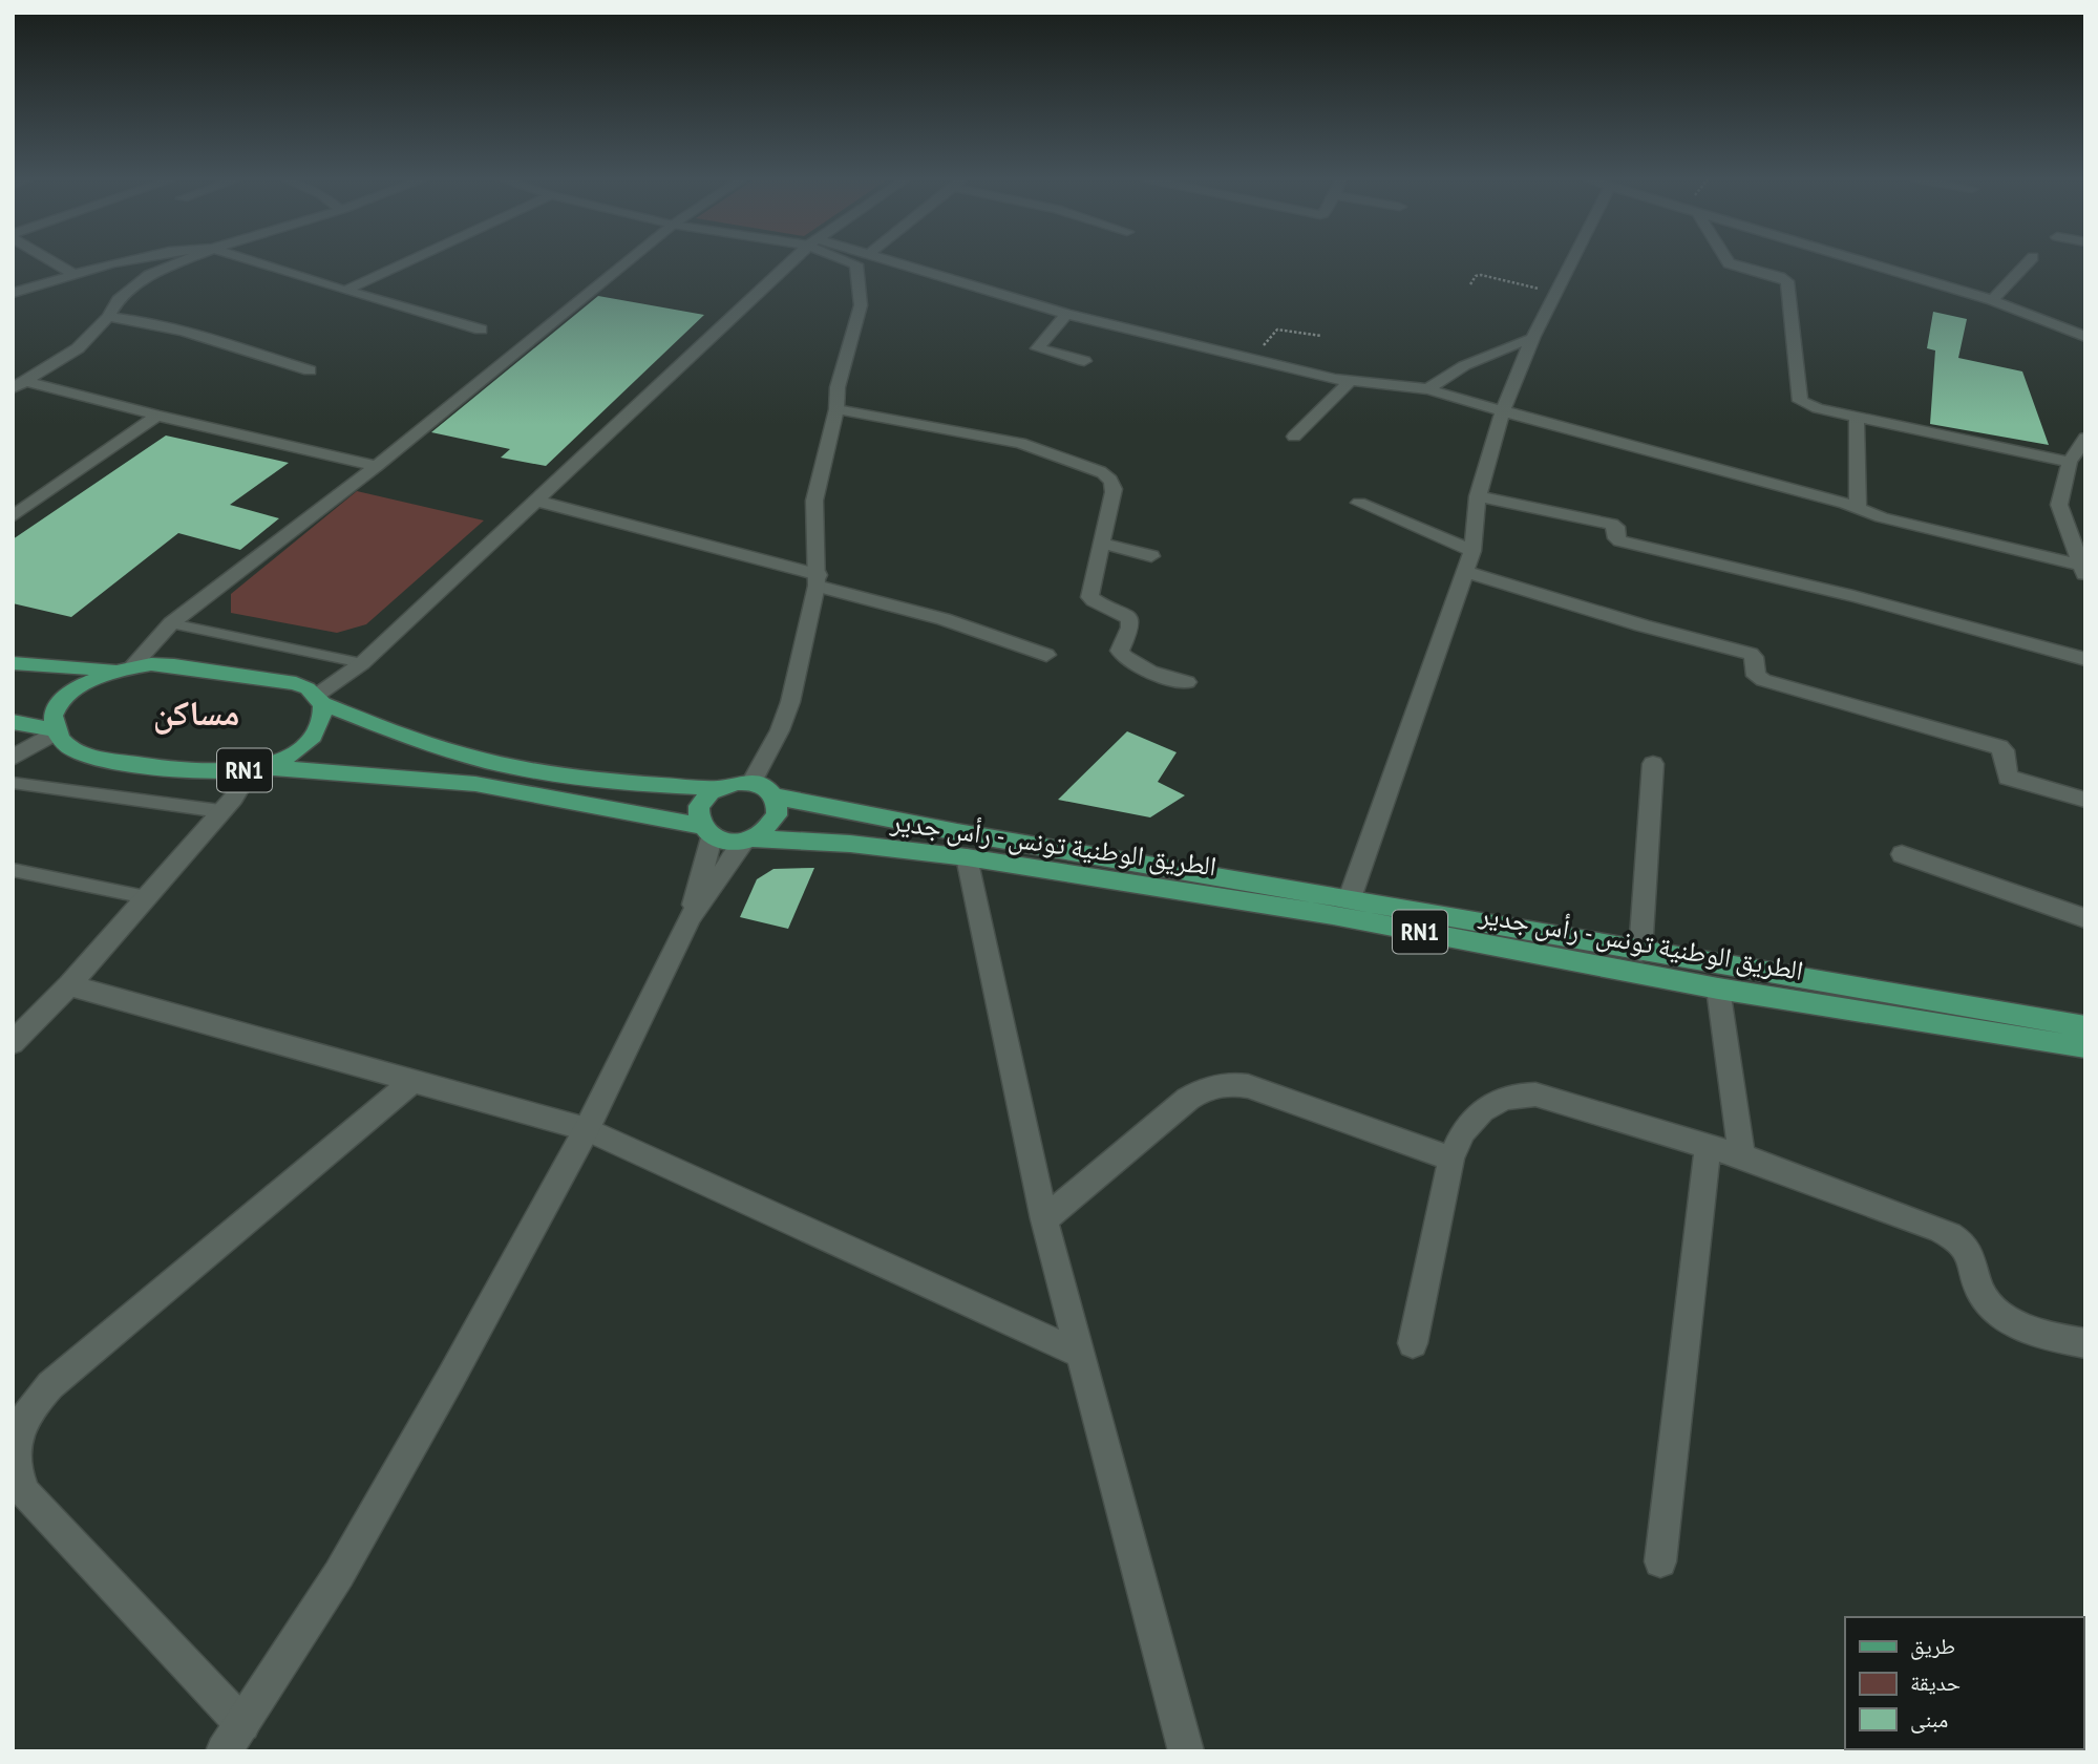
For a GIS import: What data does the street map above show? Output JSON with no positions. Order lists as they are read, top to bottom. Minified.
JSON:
{"streets":{"main road":["RN1","الطريق الوطنية تونس - رأس جدير"]},"crossings":[["RN1","الطريق الوطنية تونس - رأس جدير"]],"districts":["مساكن"],"legend":["طريق","حديقة","مبنى"]}
